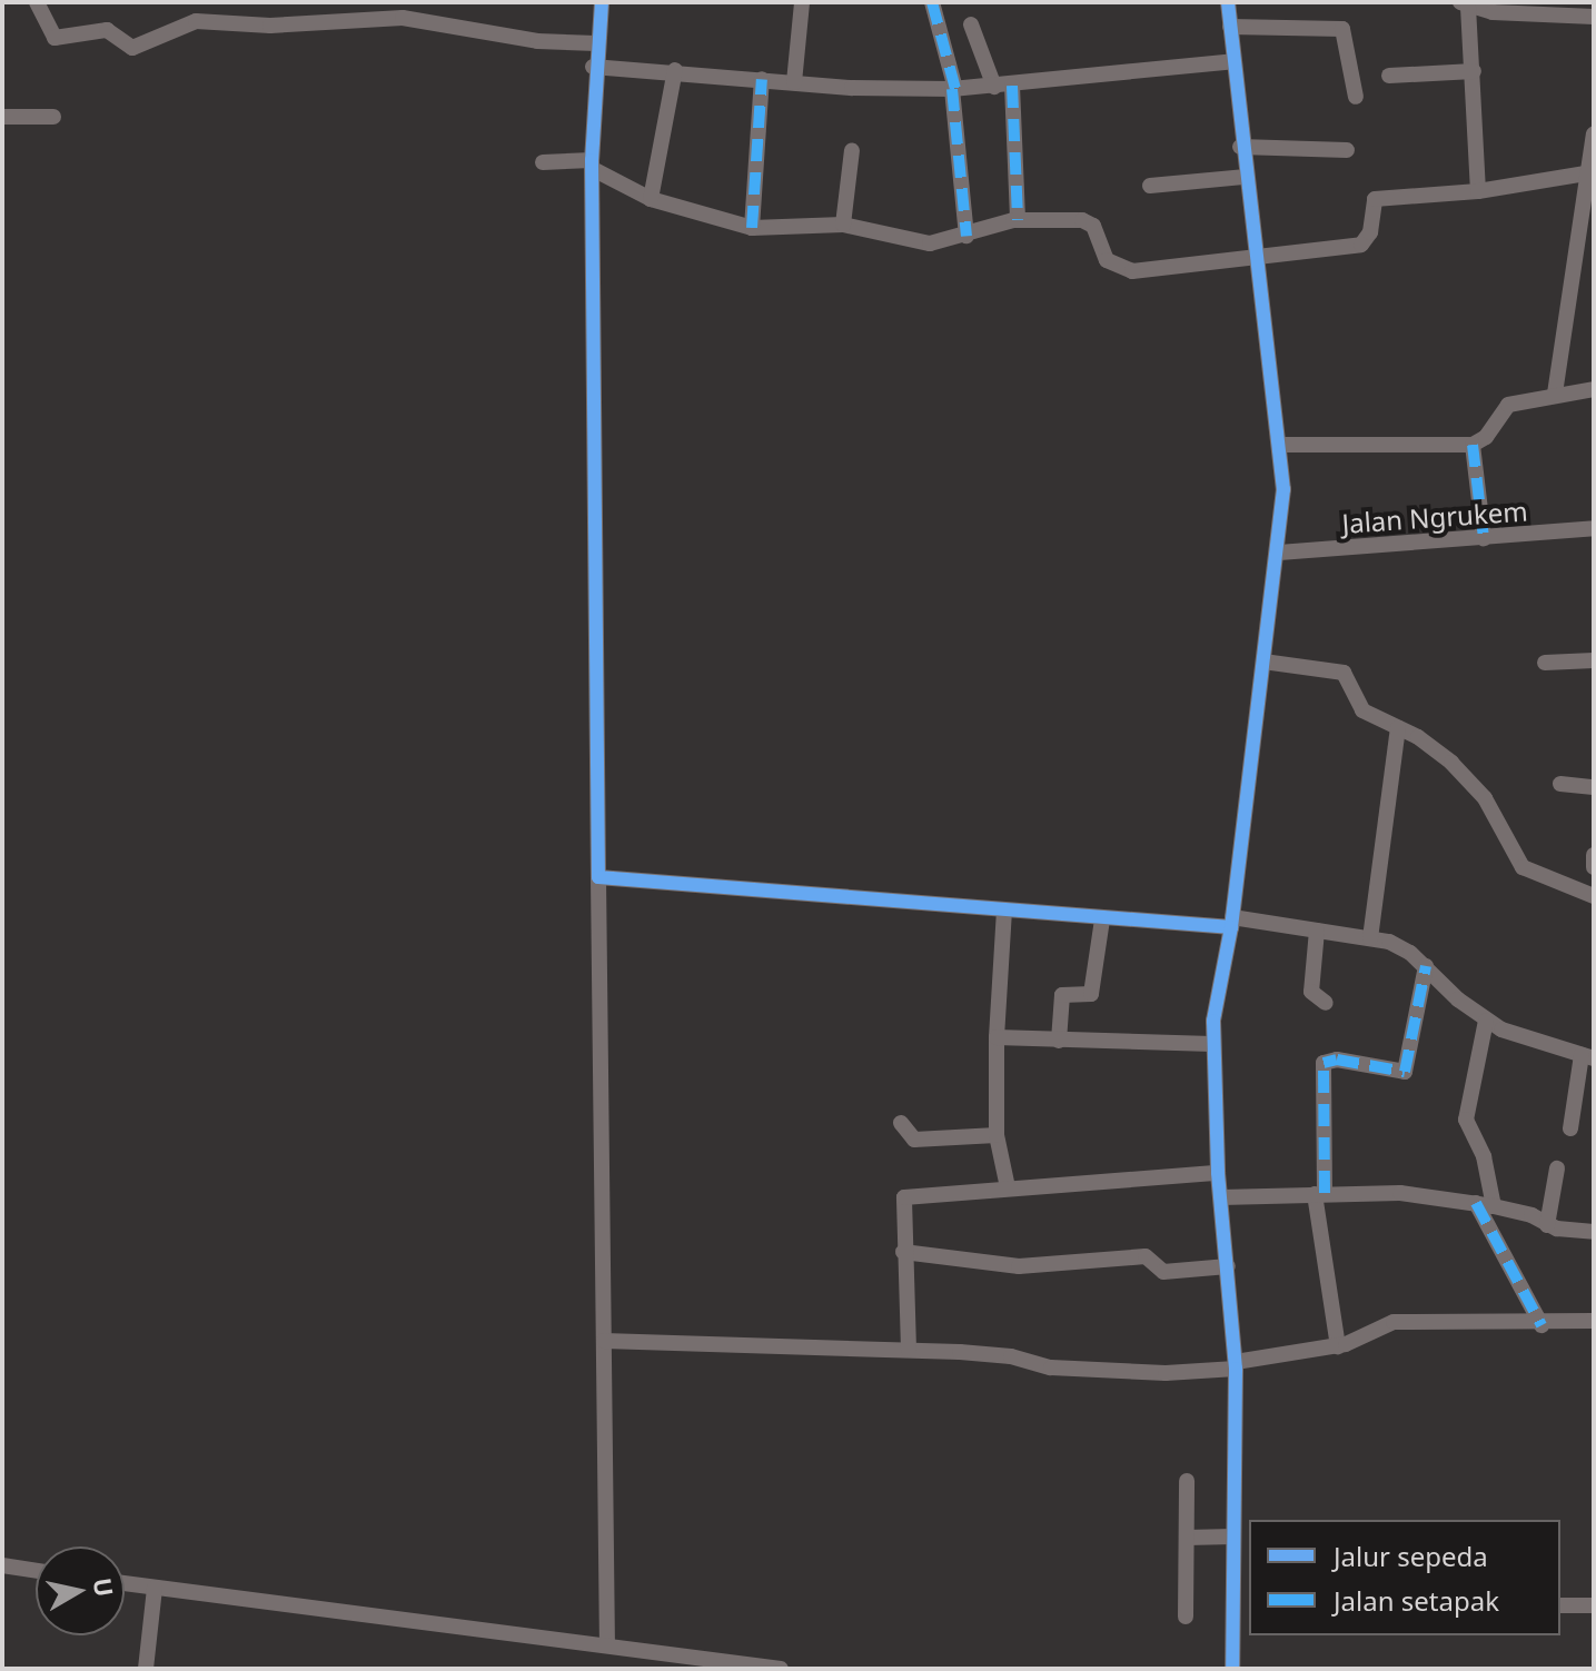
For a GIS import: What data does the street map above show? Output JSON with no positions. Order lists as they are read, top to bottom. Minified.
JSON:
{"streets":{"street":["Jalan Ngrukem"]},"legend":["Jalur sepeda","Jalan setapak"],"north":"right"}
